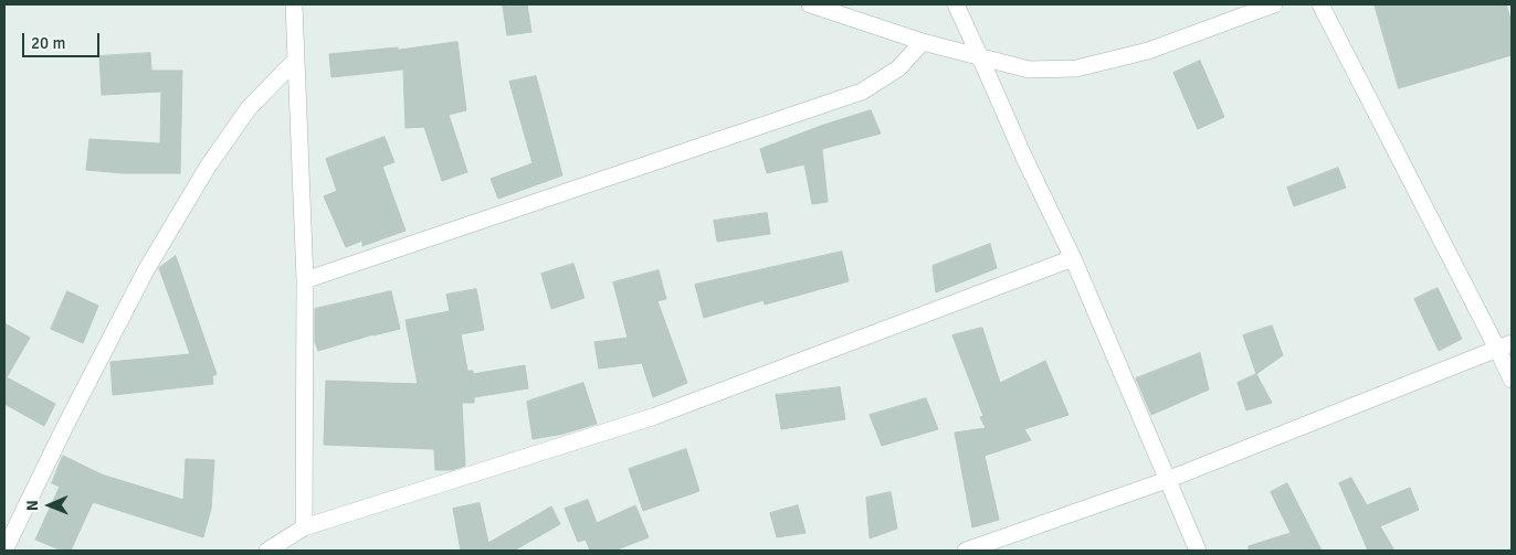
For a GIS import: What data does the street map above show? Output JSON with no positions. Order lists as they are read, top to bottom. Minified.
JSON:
{"scale_bar":"20 m","north":"left"}
